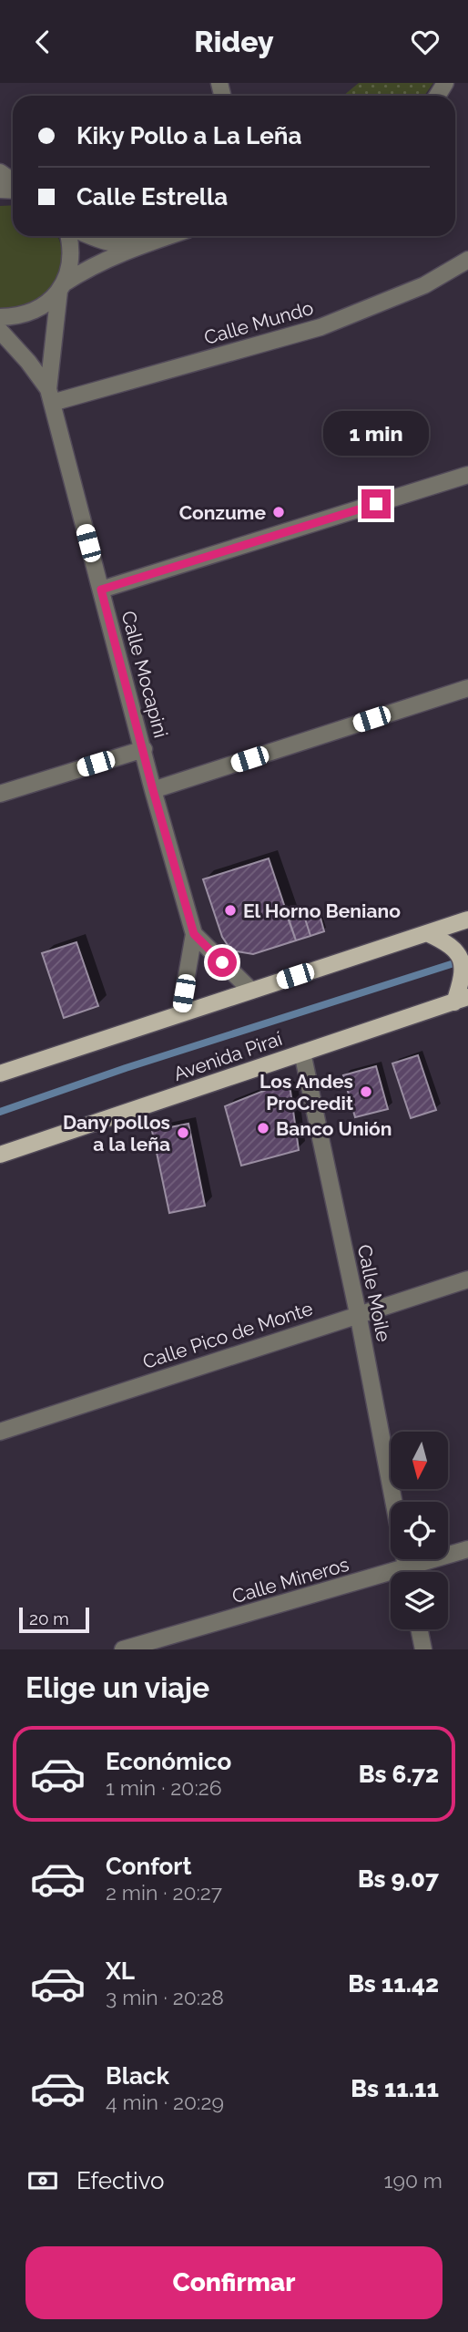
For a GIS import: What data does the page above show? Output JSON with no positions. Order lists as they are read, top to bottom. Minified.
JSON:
{"streets":{"main road":["Avenida Piraí"],"street":["Calle Mundo","Calle Mocapini","Calle Moile","Calle Pico de Monte","Calle Mineros"]},"crossings":[["Calle Mundo","Calle Mocapini"],["Avenida Piraí","Calle Moile"],["Calle Moile","Calle Pico de Monte"]],"places":["Conzume","El Horno Beniano","Los Andes ProCredit","Banco Unión","Dany pollos a la leña"],"scale_bar":"20 m","north":"bottom","page":{"header":"Ridey","banner":["Kiky Pollo a La Leña","Calle Estrella"],"bubble":"1 min","scale":"20 m","heading":"Elige un viaje","list":[{"name":"Económico","note":"1 min · 20:26","value":"Bs 6.72"},{"name":"Confort","note":"2 min · 20:27","value":"Bs 9.07"},{"name":"XL","note":"3 min · 20:28","value":"Bs 11.42"},{"name":"Black","note":"4 min · 20:29","value":"Bs 11.11"}],"pay":["Efectivo","190 m"],"buttons":"Confirmar"}}
